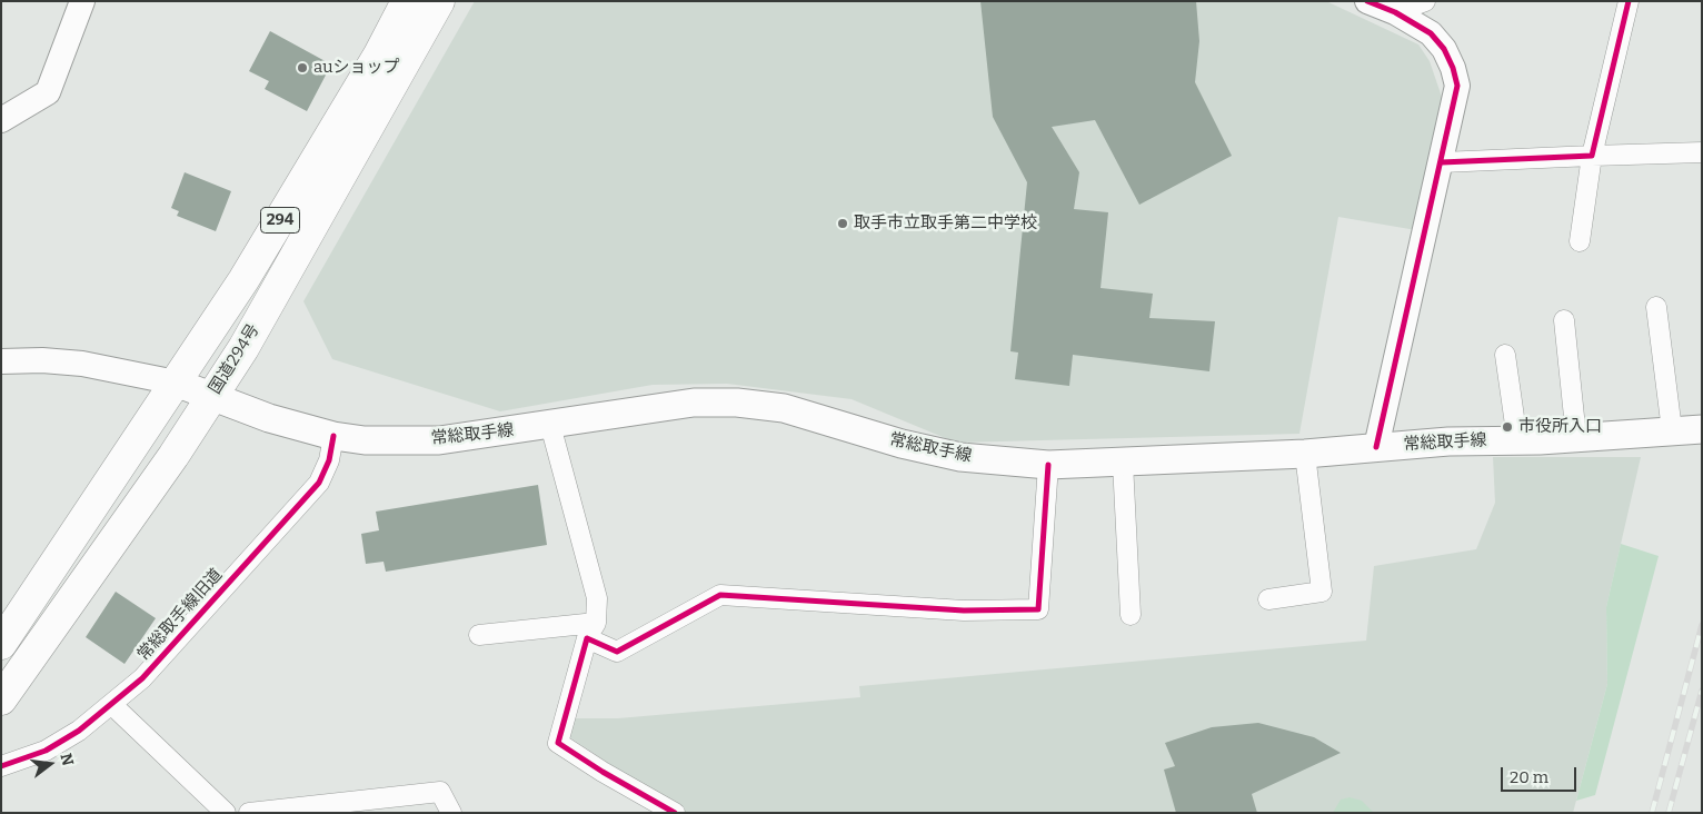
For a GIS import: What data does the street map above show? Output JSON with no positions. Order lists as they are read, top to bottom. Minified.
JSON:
{"streets":{"highway":["294","国道294号"],"main road":["常総取手線"],"street":["常総取手線旧道"]},"crossings":[["294","常総取手線"],["国道294号","常総取手線"],["常総取手線","常総取手線旧道"]],"places":["auショップ","取手市立取手第二中学校","市役所入口"],"scale_bar":"20 m","north":"right"}
